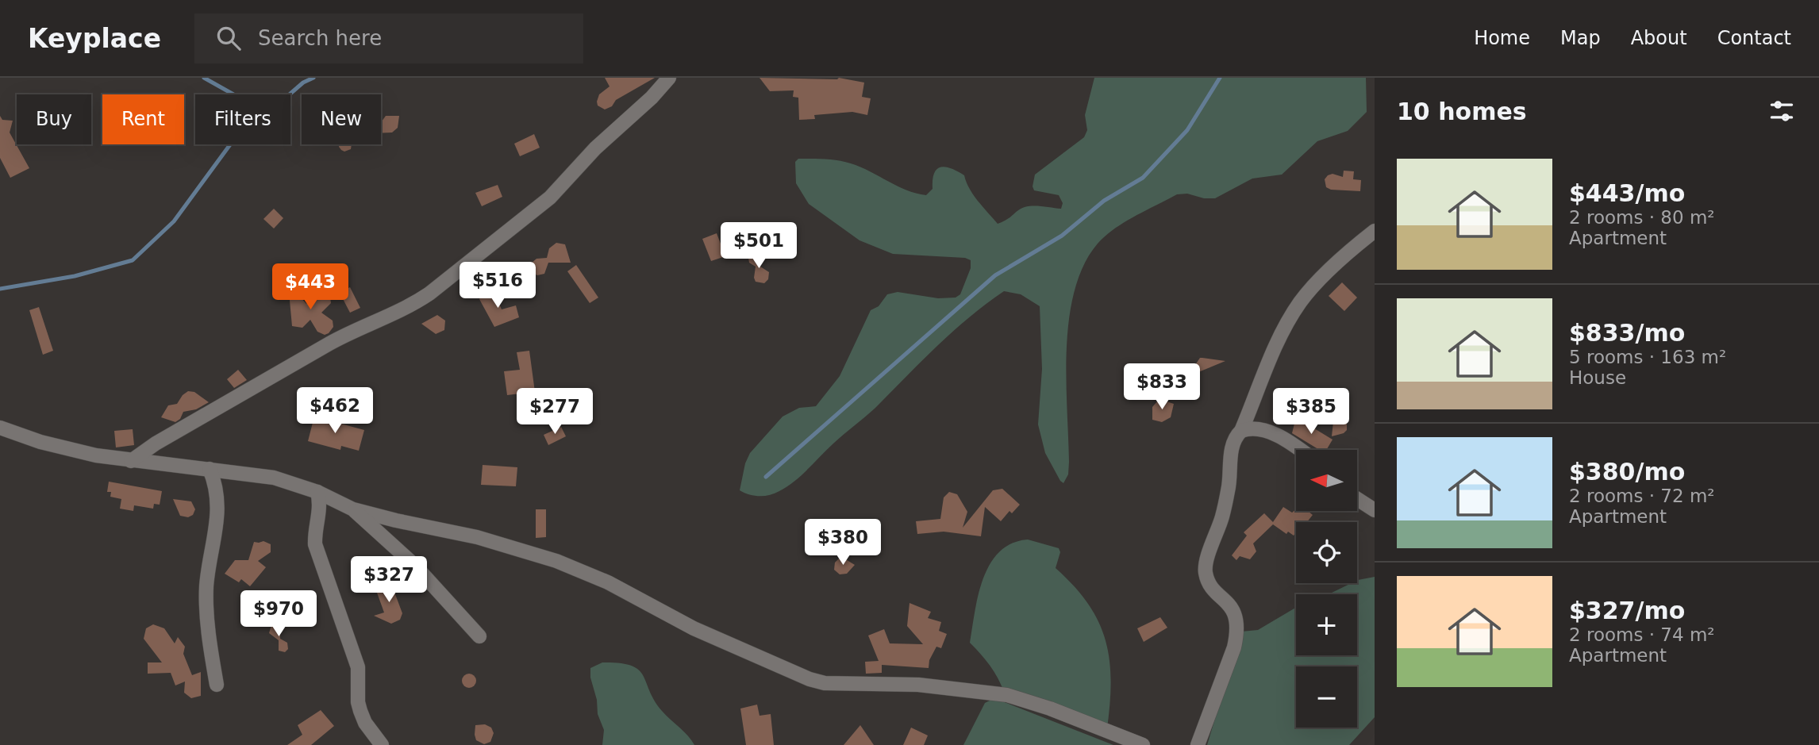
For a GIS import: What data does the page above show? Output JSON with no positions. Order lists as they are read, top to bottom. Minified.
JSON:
{"north":"left","page":{"header":"Keyplace","search":"Search here","nav":["Home","Map","About","Contact"],"heading":"10 homes","chip":["Buy","Rent","Filters","New"],"list":[{"name":"$443/mo","note":"2 rooms · 80 m² · Apartment"},{"name":"$833/mo","note":"5 rooms · 163 m² · House"},{"name":"$380/mo","note":"2 rooms · 72 m² · Apartment"},{"name":"$327/mo","note":"2 rooms · 74 m² · Apartment"}],"price":["$501","$516","$443","$833","$462","$277","$385","$380","$327","$970"],"map_buttons":["+","−"]}}
